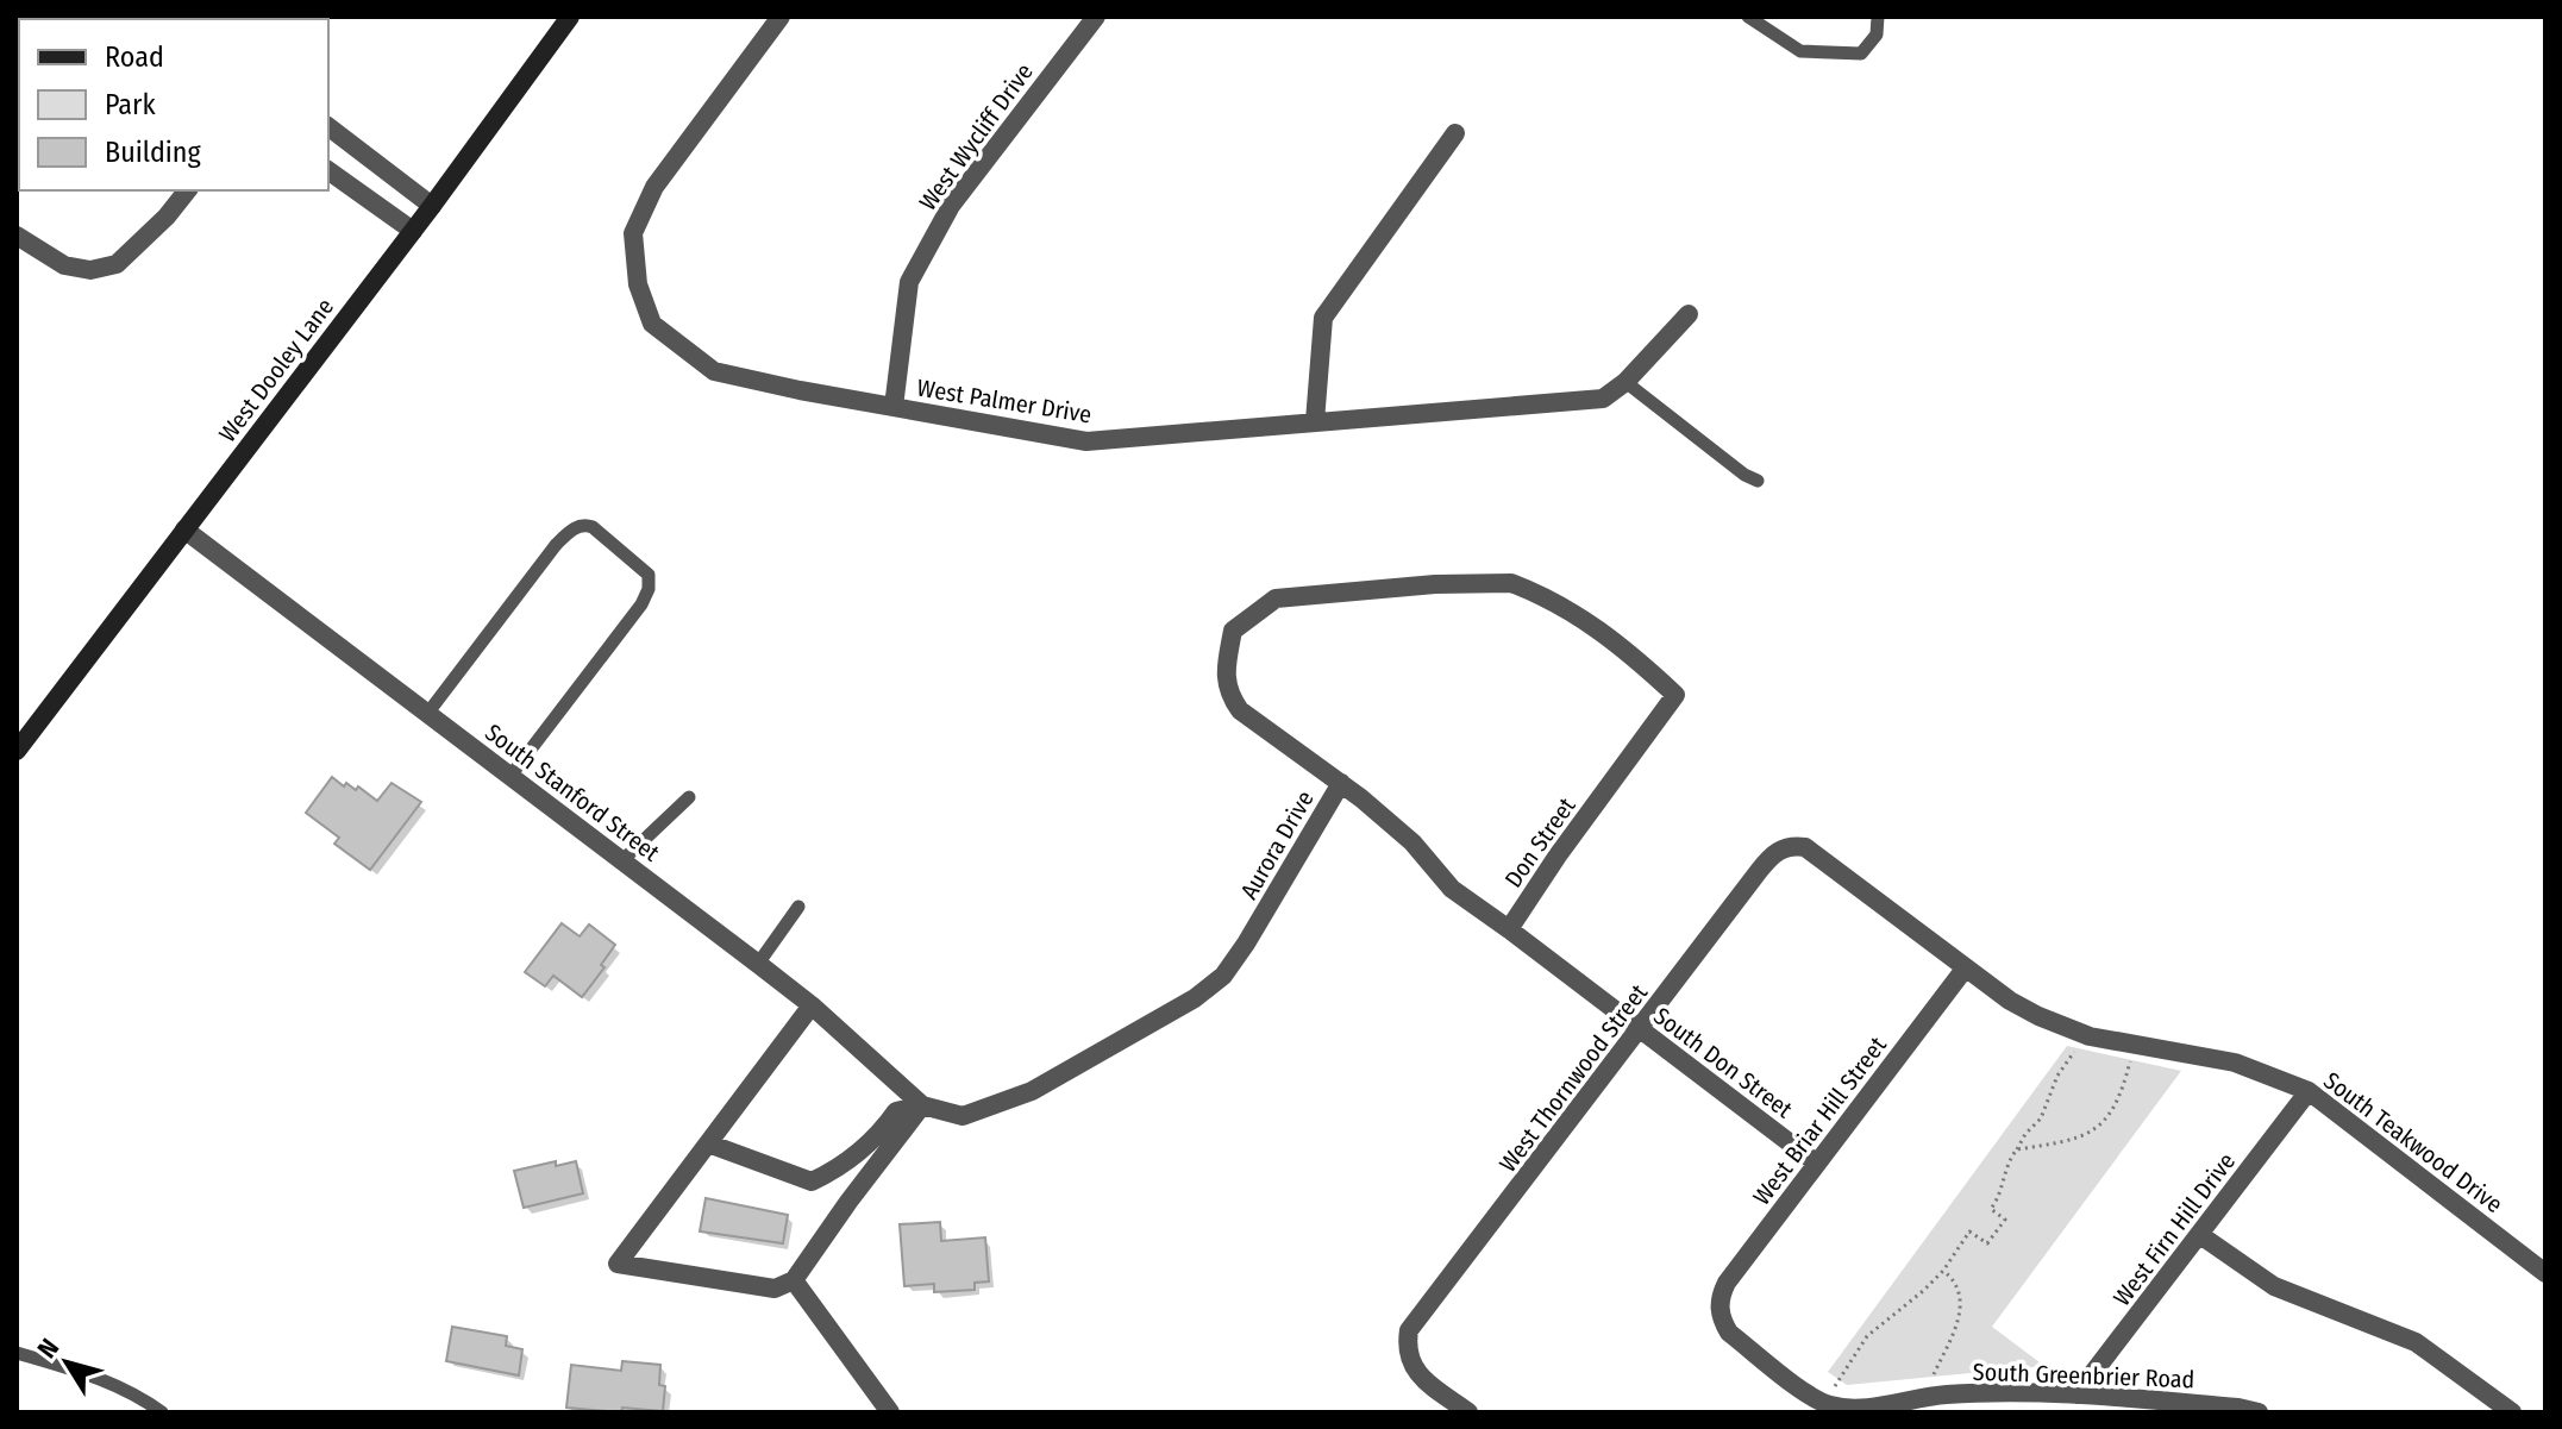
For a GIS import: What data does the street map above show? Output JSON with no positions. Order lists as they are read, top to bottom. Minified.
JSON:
{"streets":{"street":["West Wycliff Drive","West Dooley Lane","West Palmer Drive","South Stanford Street","Don Street","Aurora Drive","South Don Street","West Thornwood Street","West Briar Hill Street","South Teakwood Drive","West Firn Hill Drive","South Greenbrier Road"]},"crossings":[["West Wycliff Drive","West Palmer Drive"],["West Dooley Lane","South Stanford Street"],["South Stanford Street","Aurora Drive"],["Don Street","Aurora Drive"],["Don Street","South Don Street"],["South Don Street","West Thornwood Street"],["South Don Street","West Briar Hill Street"],["West Thornwood Street","South Teakwood Drive"],["West Briar Hill Street","South Teakwood Drive"],["West Briar Hill Street","South Greenbrier Road"],["South Teakwood Drive","West Firn Hill Drive"],["West Firn Hill Drive","South Greenbrier Road"]],"legend":["Road","Park","Building"],"north":"top left"}
